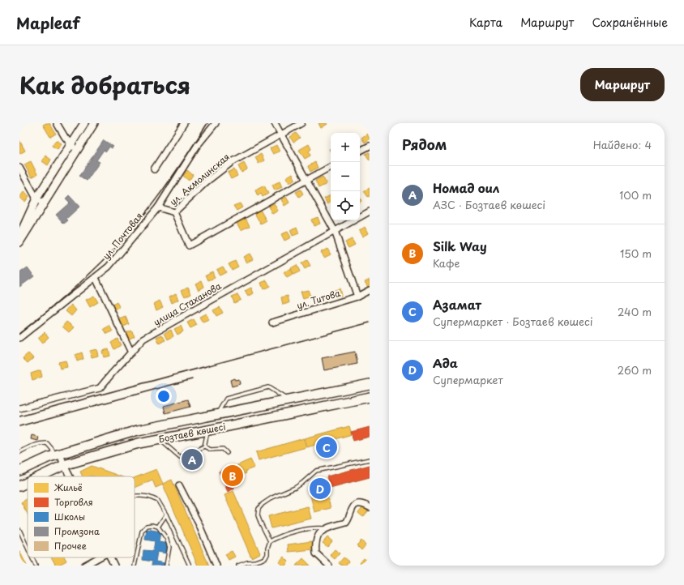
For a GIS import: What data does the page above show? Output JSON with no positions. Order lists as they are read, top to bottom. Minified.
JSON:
{"streets":{"highway":["Бозтаев көшесі"],"street":["ул. Акмолинская","ул. Почтовая","ул. Титова","улица Стаханова"]},"crossings":[["ул. Акмолинская","ул. Почтовая"]],"legend":["Жильё","Торговля","Школы","Промзона","Прочее"],"page":{"header":"Mapleaf","nav":["Карта","Маршрут","Сохранённые"],"title":"Как добраться","buttons":"Маршрут","heading":["Рядом","Найдено: 4"],"map_buttons":["+","−"],"list":[{"mark":"A","name":"Номад оил","note":"АЗС · Бозтаев көшесі","value":"100 m"},{"mark":"B","name":"Silk Way","note":"Кафе","value":"150 m"},{"mark":"C","name":"Азамат","note":"Супермаркет · Бозтаев көшесі","value":"240 m"},{"mark":"D","name":"Ада","note":"Супермаркет","value":"260 m"}],"pins":["C","A","B","D"]}}
